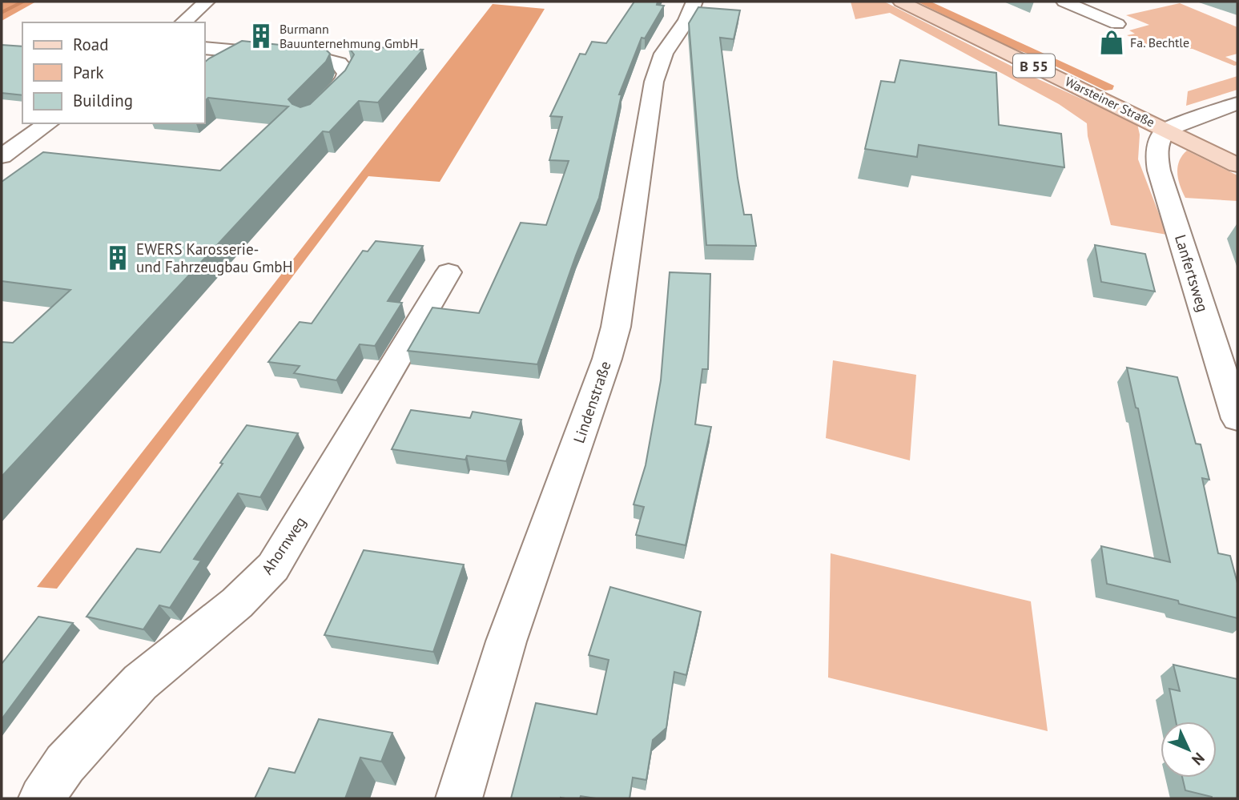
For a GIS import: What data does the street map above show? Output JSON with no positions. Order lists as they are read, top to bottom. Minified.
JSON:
{"streets":{"main road":["B 55","Warsteiner Straße"],"street":["Lanfertsweg","Lindenstraße","Ahornweg"]},"crossings":[["B 55","Warsteiner Straße"],["B 55","Lanfertsweg"],["Warsteiner Straße","Lanfertsweg"]],"places":{"building":["Burmann Bauunternehmung GmbH","EWERS Karosserie- und Fahrzeugbau GmbH"],"shop":["Fa. Bechtle"]},"legend":["Road","Park","Building"],"north":"bottom right"}
